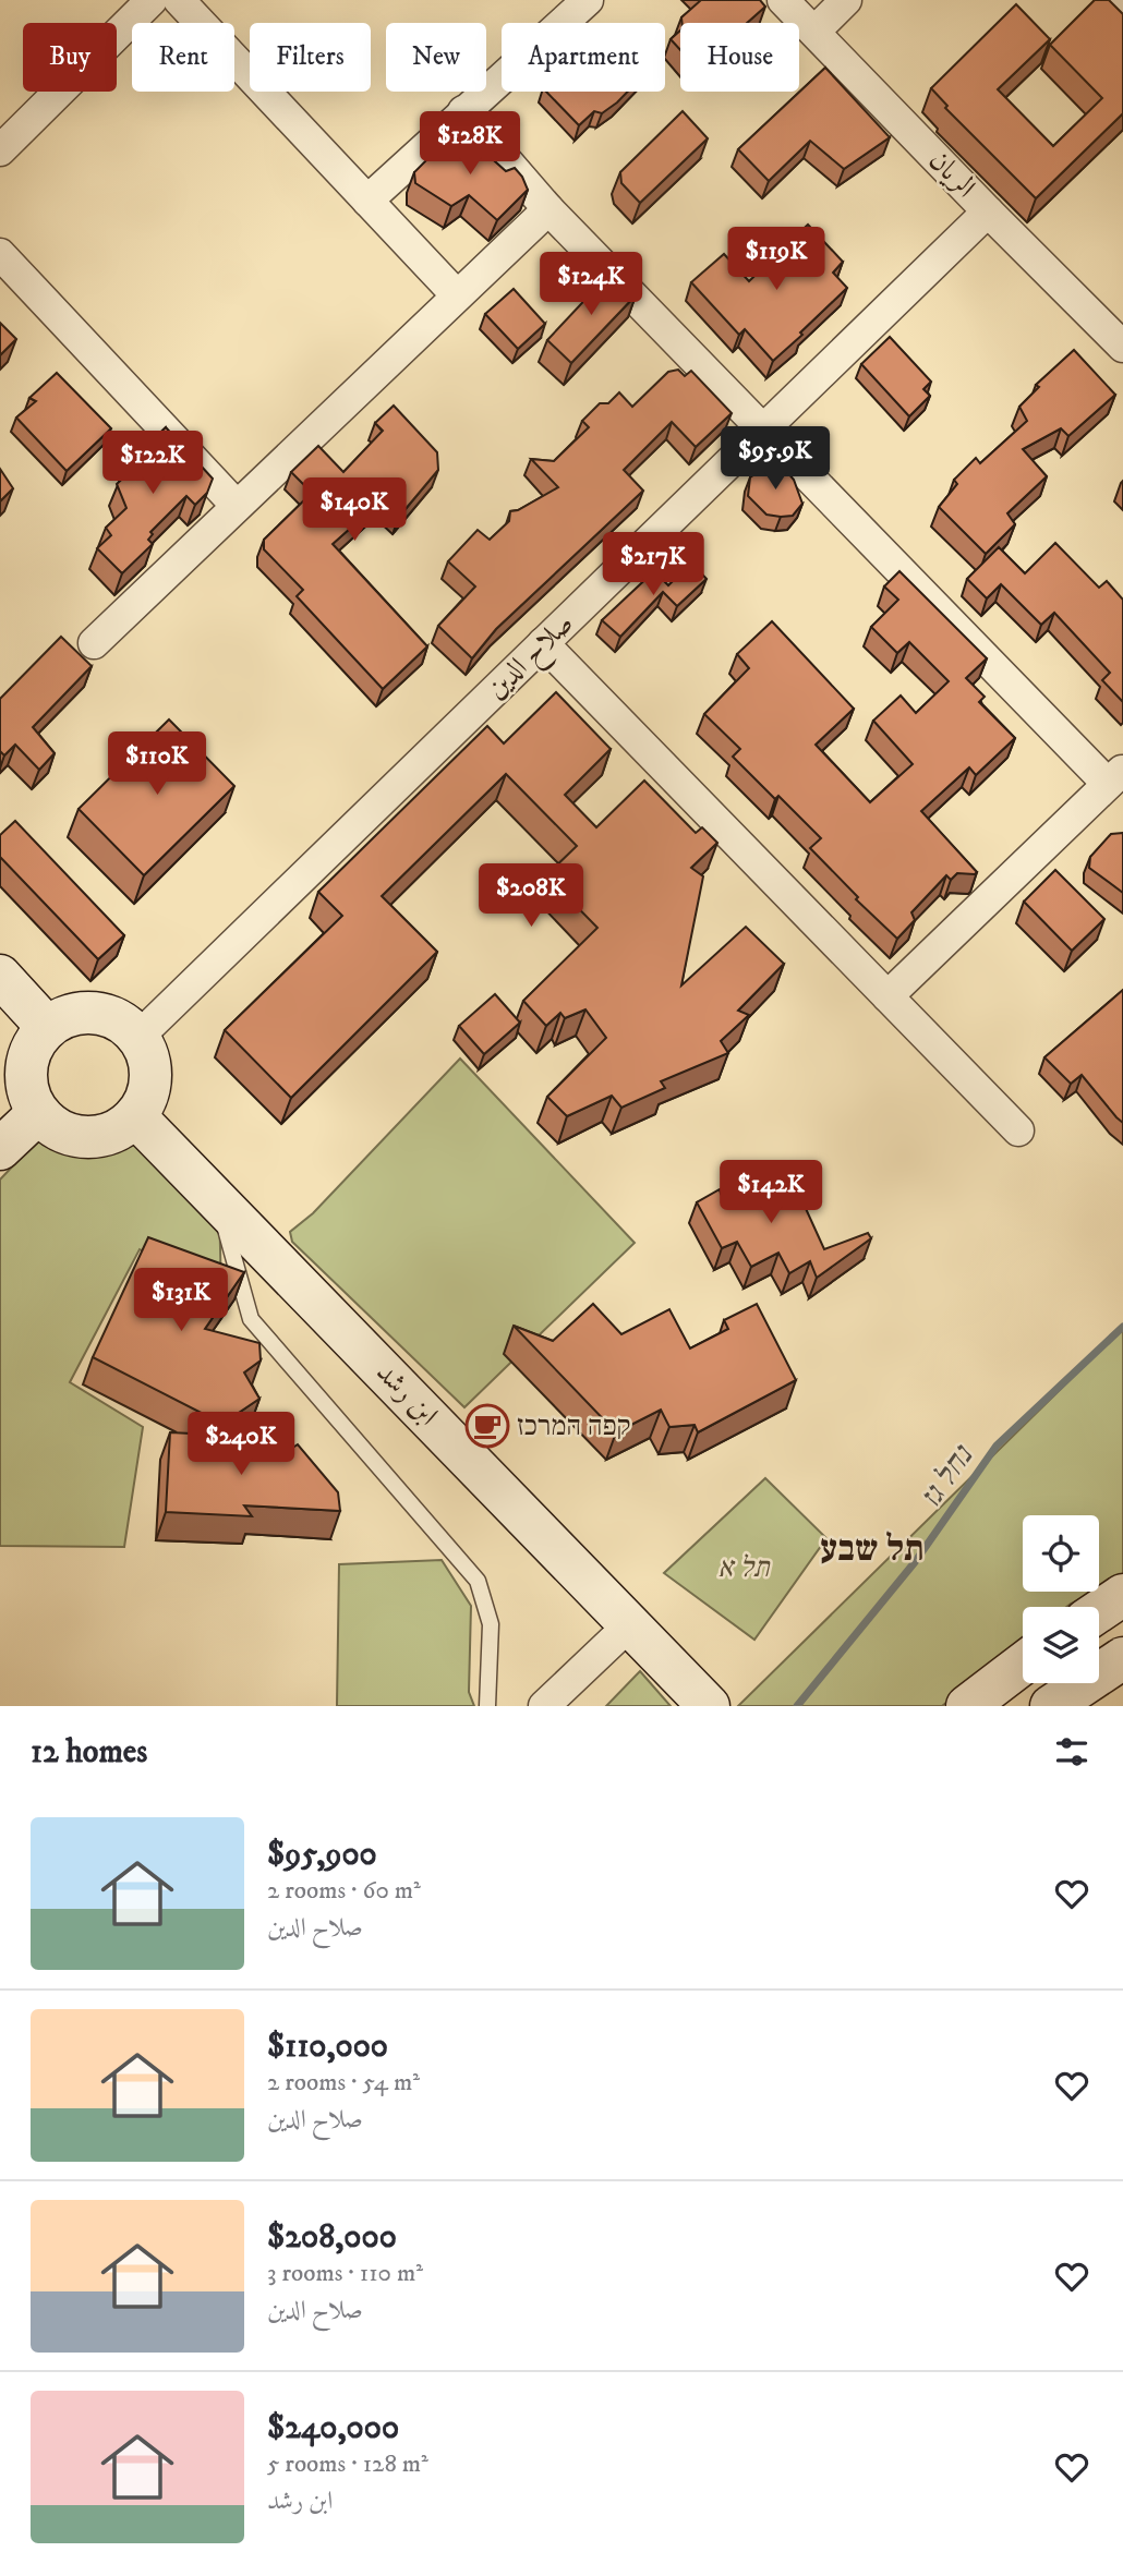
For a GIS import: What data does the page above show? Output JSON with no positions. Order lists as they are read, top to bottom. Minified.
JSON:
{"streets":{"street":["الريان","صلاح الدين","ابن رشد"]},"crossings":[["الريان","صلاح الدين"],["صلاح الدين","ابن رشد"]],"districts":["תל שבע"],"water":["נחל גז"],"parks":["תל א"],"places":{"cafe":["קפה המרכז"]},"page":{"chip":["Buy","Rent","Filters","New","Apartment","House"],"price":["$128K","$119K","$124K","$95.9K","$122K","$140K","$217K","$110K","$208K","$142K","$131K","$240K"],"heading":"12 homes","list":[{"name":"$95,900","note":"2 rooms · 60 m² · صلاح الدين"},{"name":"$110,000","note":"2 rooms · 54 m² · صلاح الدين"},{"name":"$208,000","note":"3 rooms · 110 m² · صلاح الدين"},{"name":"$240,000","note":"5 rooms · 128 m² · ابن رشد"}]}}
